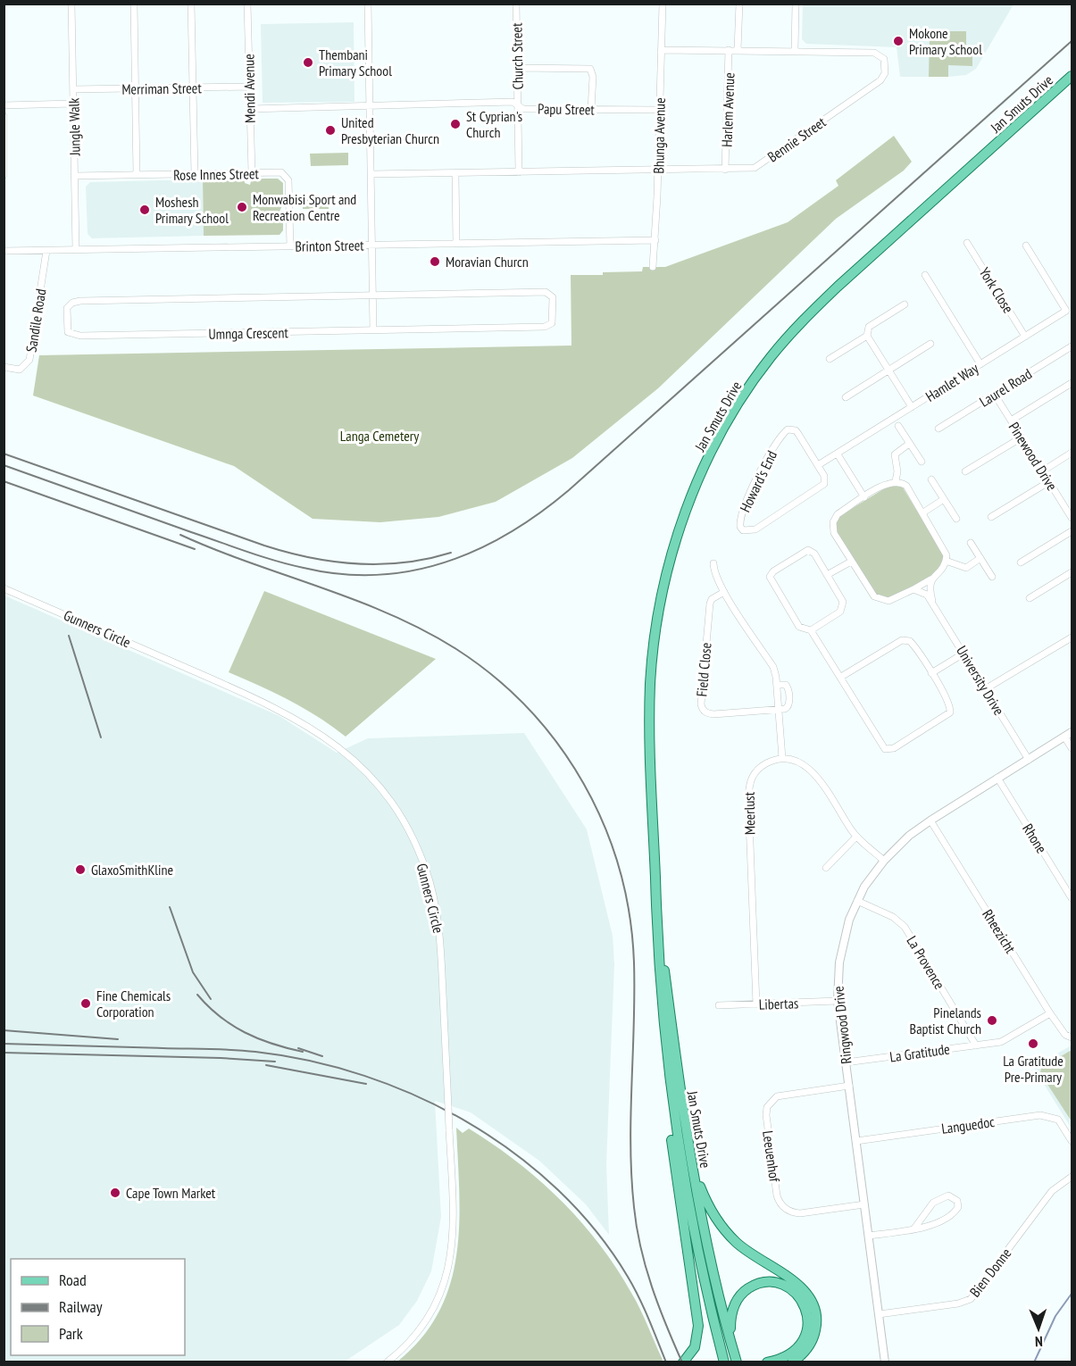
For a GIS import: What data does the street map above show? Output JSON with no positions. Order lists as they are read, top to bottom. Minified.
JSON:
{"streets":{"main road":["Jan Smuts Drive"],"street":["Church Street","Merriman Street","Mendi Avenue","Papu Street","Harlem Avenue","Jungle Walk","Bhunga Avenue","Bennie Street","Rose Innes Street","Brinton Street","York Close","Sandile Road","Umnga Crescent","Hamlet Way","Laurel Road","Pinewood Drive","Howard's End","Gunners Circle","Field Close","University Drive","Meerlust","Rhone","Rheezicht","La Provence","Libertas","Ringwood Drive","La Gratitude","Languedoc","Leeuenhof","Bien Donne"]},"crossings":[["Church Street","Papu Street"],["Church Street","Bennie Street"],["Merriman Street","Mendi Avenue"],["Merriman Street","Jungle Walk"],["Mendi Avenue","Papu Street"],["Mendi Avenue","Rose Innes Street"],["Papu Street","Bhunga Avenue"],["Harlem Avenue","Bennie Street"],["Jungle Walk","Rose Innes Street"],["Jungle Walk","Brinton Street"],["Bhunga Avenue","Bennie Street"],["Bhunga Avenue","Brinton Street"],["Rose Innes Street","Brinton Street"],["Brinton Street","Sandile Road"],["York Close","Hamlet Way"],["Hamlet Way","Howard's End"],["Laurel Road","Pinewood Drive"],["University Drive","Ringwood Drive"],["Meerlust","Libertas"],["Rhone","Ringwood Drive"],["Rheezicht","Ringwood Drive"],["Rheezicht","La Gratitude"],["La Provence","Ringwood Drive"],["La Provence","La Gratitude"],["Libertas","Ringwood Drive"],["Ringwood Drive","La Gratitude"],["Ringwood Drive","Languedoc"],["Ringwood Drive","Leeuenhof"],["Ringwood Drive","Bien Donne"]],"parks":["Langa Cemetery"],"places":["Mokone Primary School","Thembani Primary School","St Cyprian's Church","United Presbyterian Churcn","Monwabisi Sport and Recreation Centre","Moshesh Primary School","Moravian Churcn","GlaxoSmithKline","Fine Chemicals Corporation","Pinelands Baptist Church","La Gratitude Pre-Primary","Cape Town Market"],"legend":["Road","Railway","Park"],"north":"bottom"}
